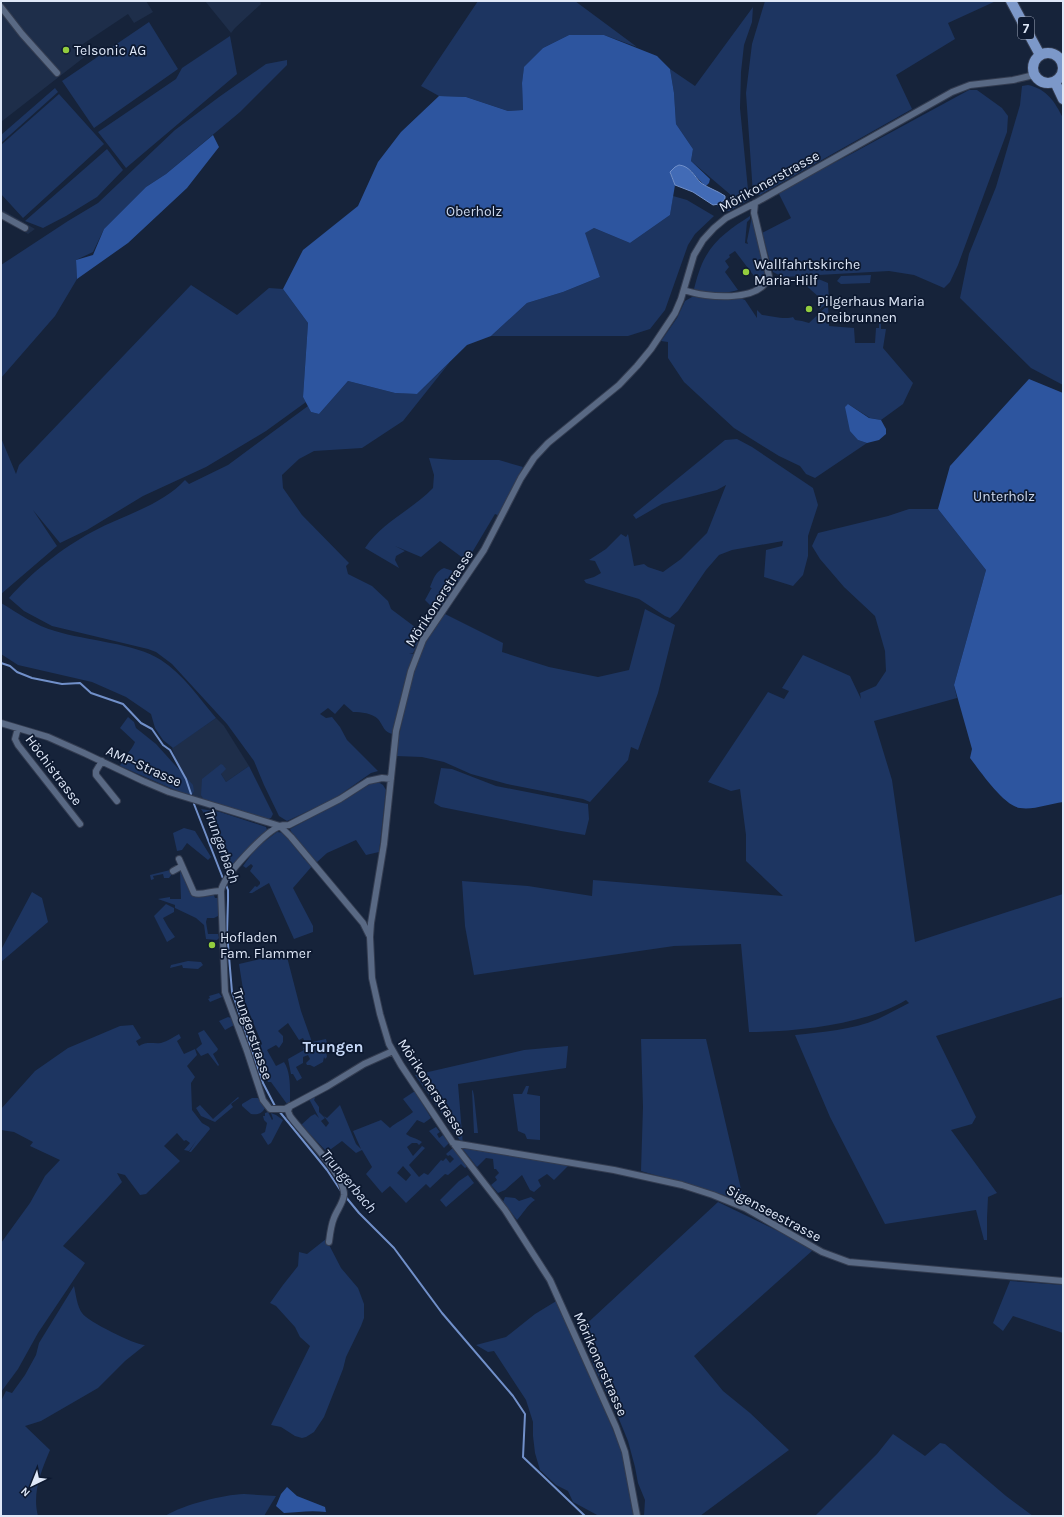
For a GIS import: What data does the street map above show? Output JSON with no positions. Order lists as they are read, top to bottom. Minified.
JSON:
{"streets":{"main road":["7"],"street":["Mörikonerstrasse","AMP-Strasse","Höchistrasse","Trungerstrasse","Sigenseestrasse"]},"crossings":[["7","Mörikonerstrasse"],["Mörikonerstrasse","AMP-Strasse"],["Mörikonerstrasse","Trungerstrasse"],["Mörikonerstrasse","Sigenseestrasse"],["AMP-Strasse","Höchistrasse"]],"districts":["Trungen"],"water":["Trungerbach"],"parks":["Oberholz","Unterholz"],"places":["Telsonic AG","Wallfahrtskirche Maria-Hilf","Pilgerhaus Maria Dreibrunnen","Hofladen Fam. Flammer"],"north":"bottom left"}
